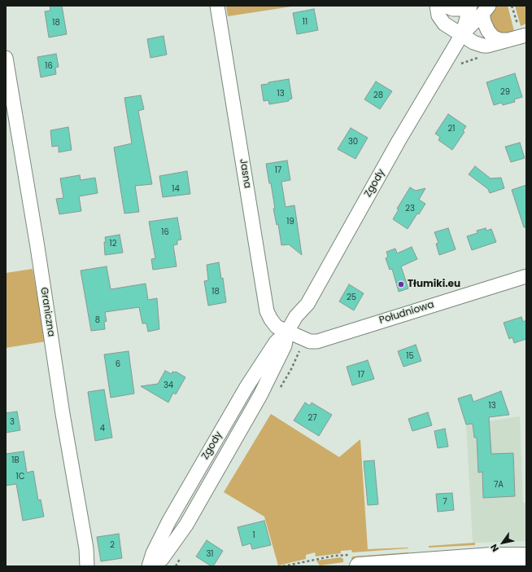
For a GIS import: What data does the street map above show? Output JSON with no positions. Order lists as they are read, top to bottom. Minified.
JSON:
{"streets":{"street":["Jasna","Zgody","Graniczna","Południowa"]},"crossings":[["Jasna","Zgody"],["Jasna","Południowa"],["Zgody","Południowa"]],"places":["Tłumiki.eu"],"house_numbers":["11","18","16","29","13","28","21","30","17","14","23","19","16","12","18","25","8","15","6","17","34","13","27","3","4","1B","1C","7A","7","1","2","31"],"north":"bottom left"}
